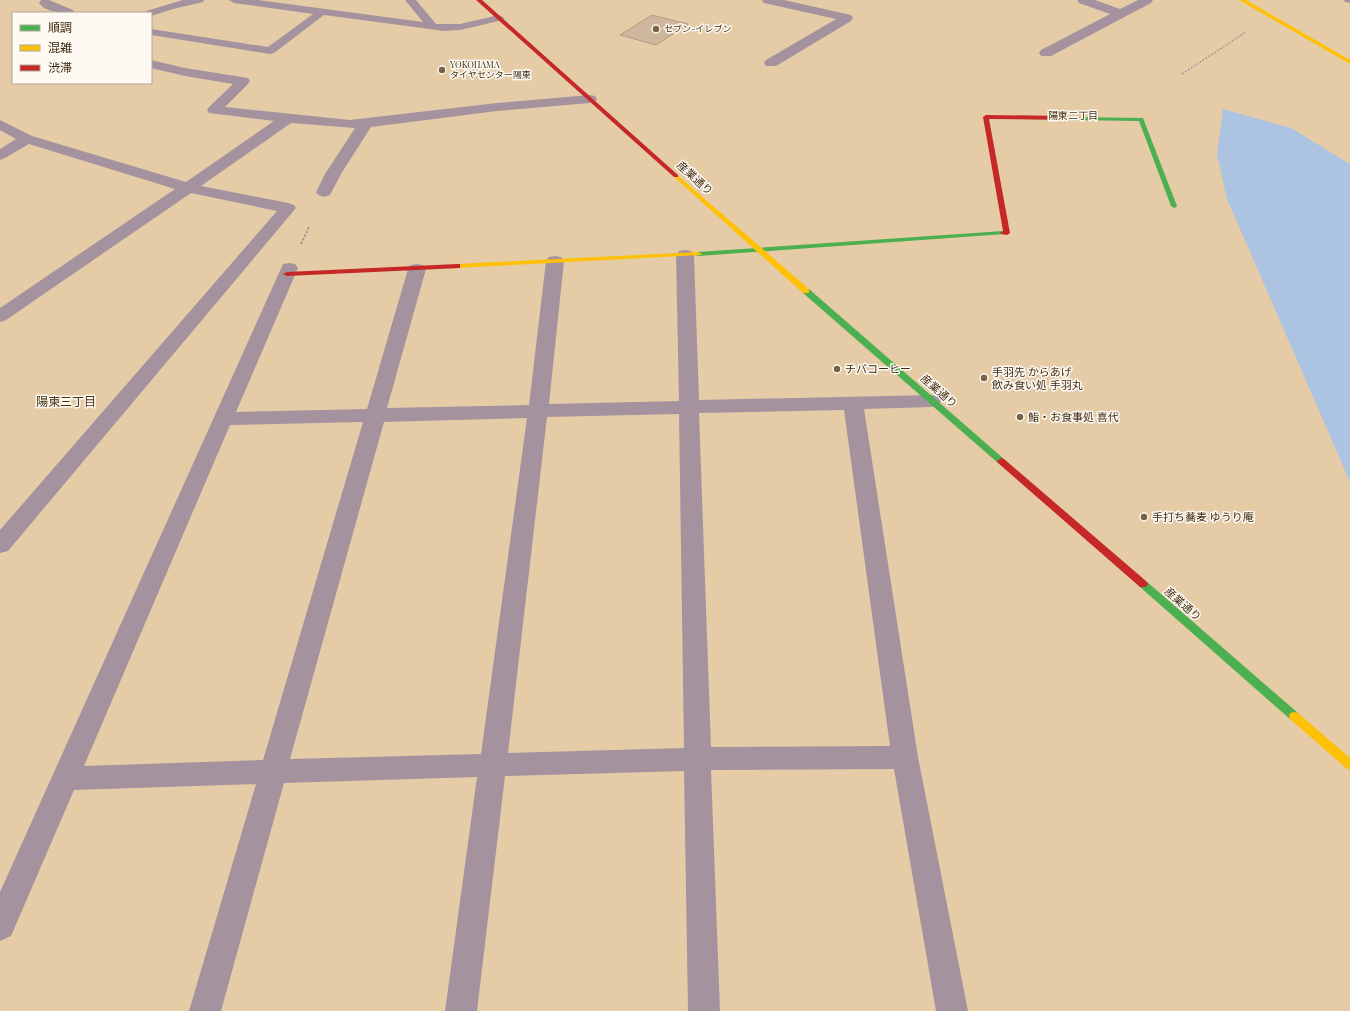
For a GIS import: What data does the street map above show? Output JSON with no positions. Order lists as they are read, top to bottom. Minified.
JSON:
{"streets":{"street":["産業通り"]},"districts":["陽東二丁目","陽東三丁目"],"places":["セブン-イレブン","YOKOHAMA タイヤセンター陽東","チバコーヒー","手羽先 からあげ 飲み食い処 手羽丸","鮨・お食事処 喜代","手打ち蕎麦 ゆうり庵"],"legend":["順調","混雑","渋滞"]}
